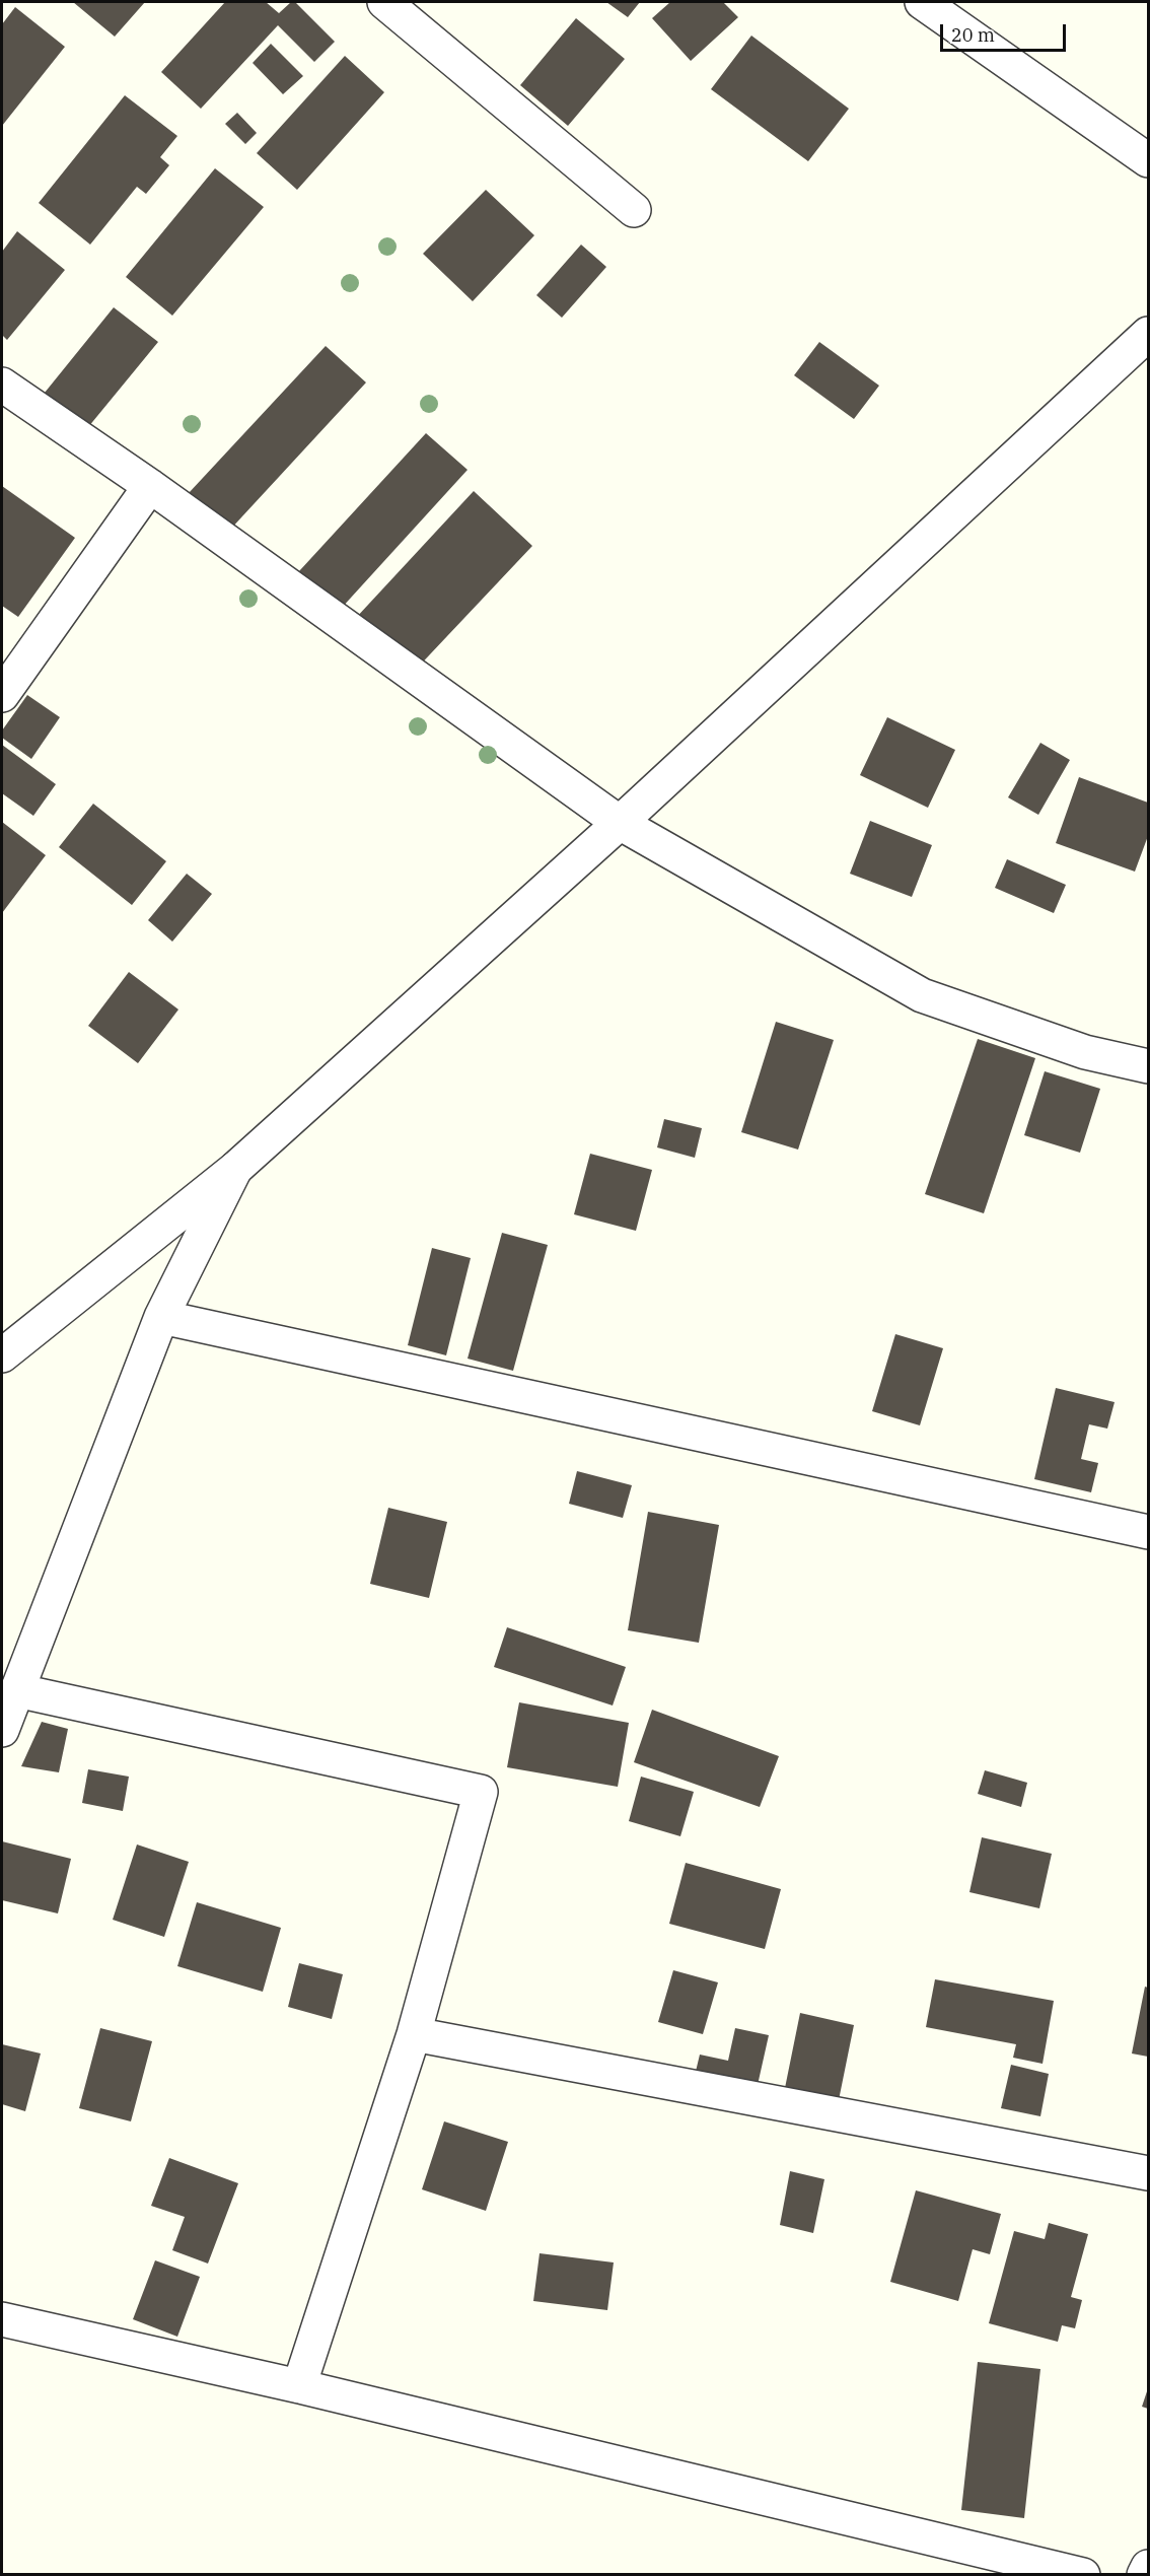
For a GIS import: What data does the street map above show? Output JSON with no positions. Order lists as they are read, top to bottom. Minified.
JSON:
{"scale_bar":"20 m"}
